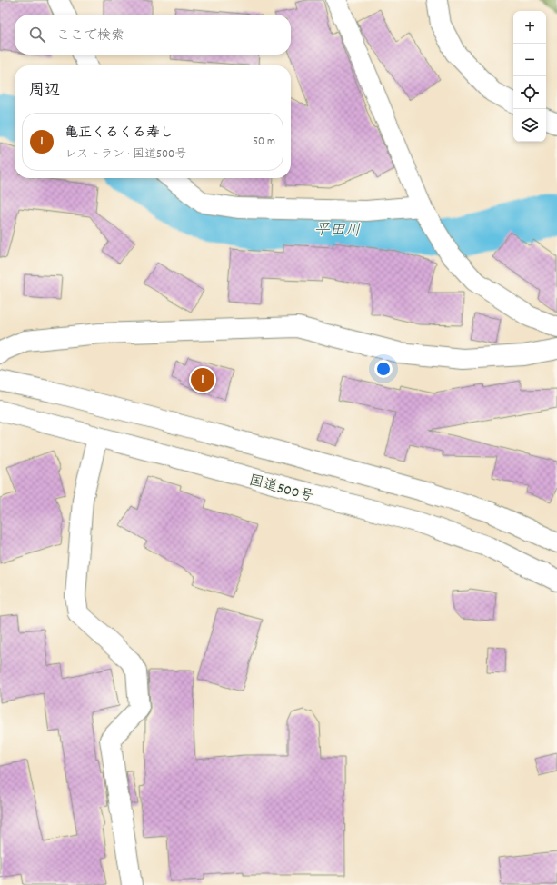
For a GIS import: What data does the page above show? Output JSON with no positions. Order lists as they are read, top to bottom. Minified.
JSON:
{"streets":{"main road":["国道500号"]},"water":["平田川"],"page":{"map_buttons":["+","−"],"search":"ここで検索","heading":"周辺","list":[{"mark":"1","name":"亀正くるくる寿し","note":"レストラン · 国道500号","value":"50 m"}],"pins":"1"}}
